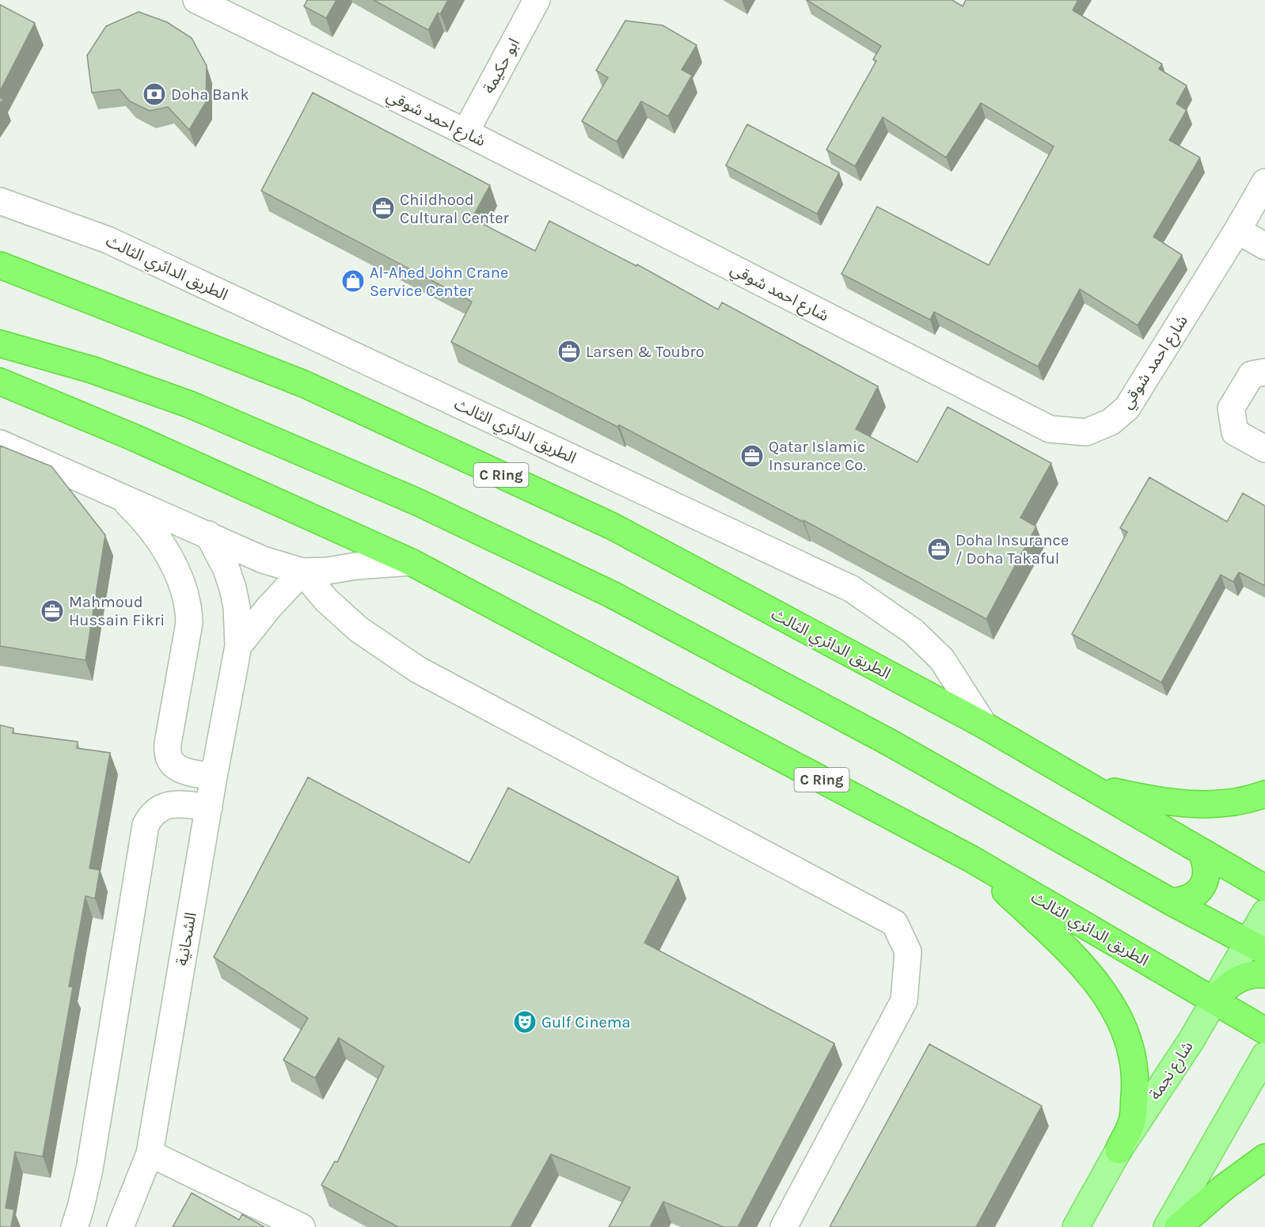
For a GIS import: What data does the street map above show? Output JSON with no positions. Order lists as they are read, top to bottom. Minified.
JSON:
{"streets":{"highway":["الطريق الدائري الثالث","C Ring"],"main road":["شارع نجمة"],"street":["ابو حكيمة","شارع احمد شوقي","الشحانية"]},"crossings":[["ابو حكيمة","شارع احمد شوقي"],["الطريق الدائري الثالث","شارع نجمة"]],"places":{"bank":["Doha Bank"],"office":["Childhood Cultural Center","Larsen & Toubro","Qatar Islamic Insurance Co.","Doha Insurance / Doha Takaful","Mahmoud Hussain Fikri"],"shop":["Al-Ahed John Crane Service Center"],"theatre":["Gulf Cinema"]}}
